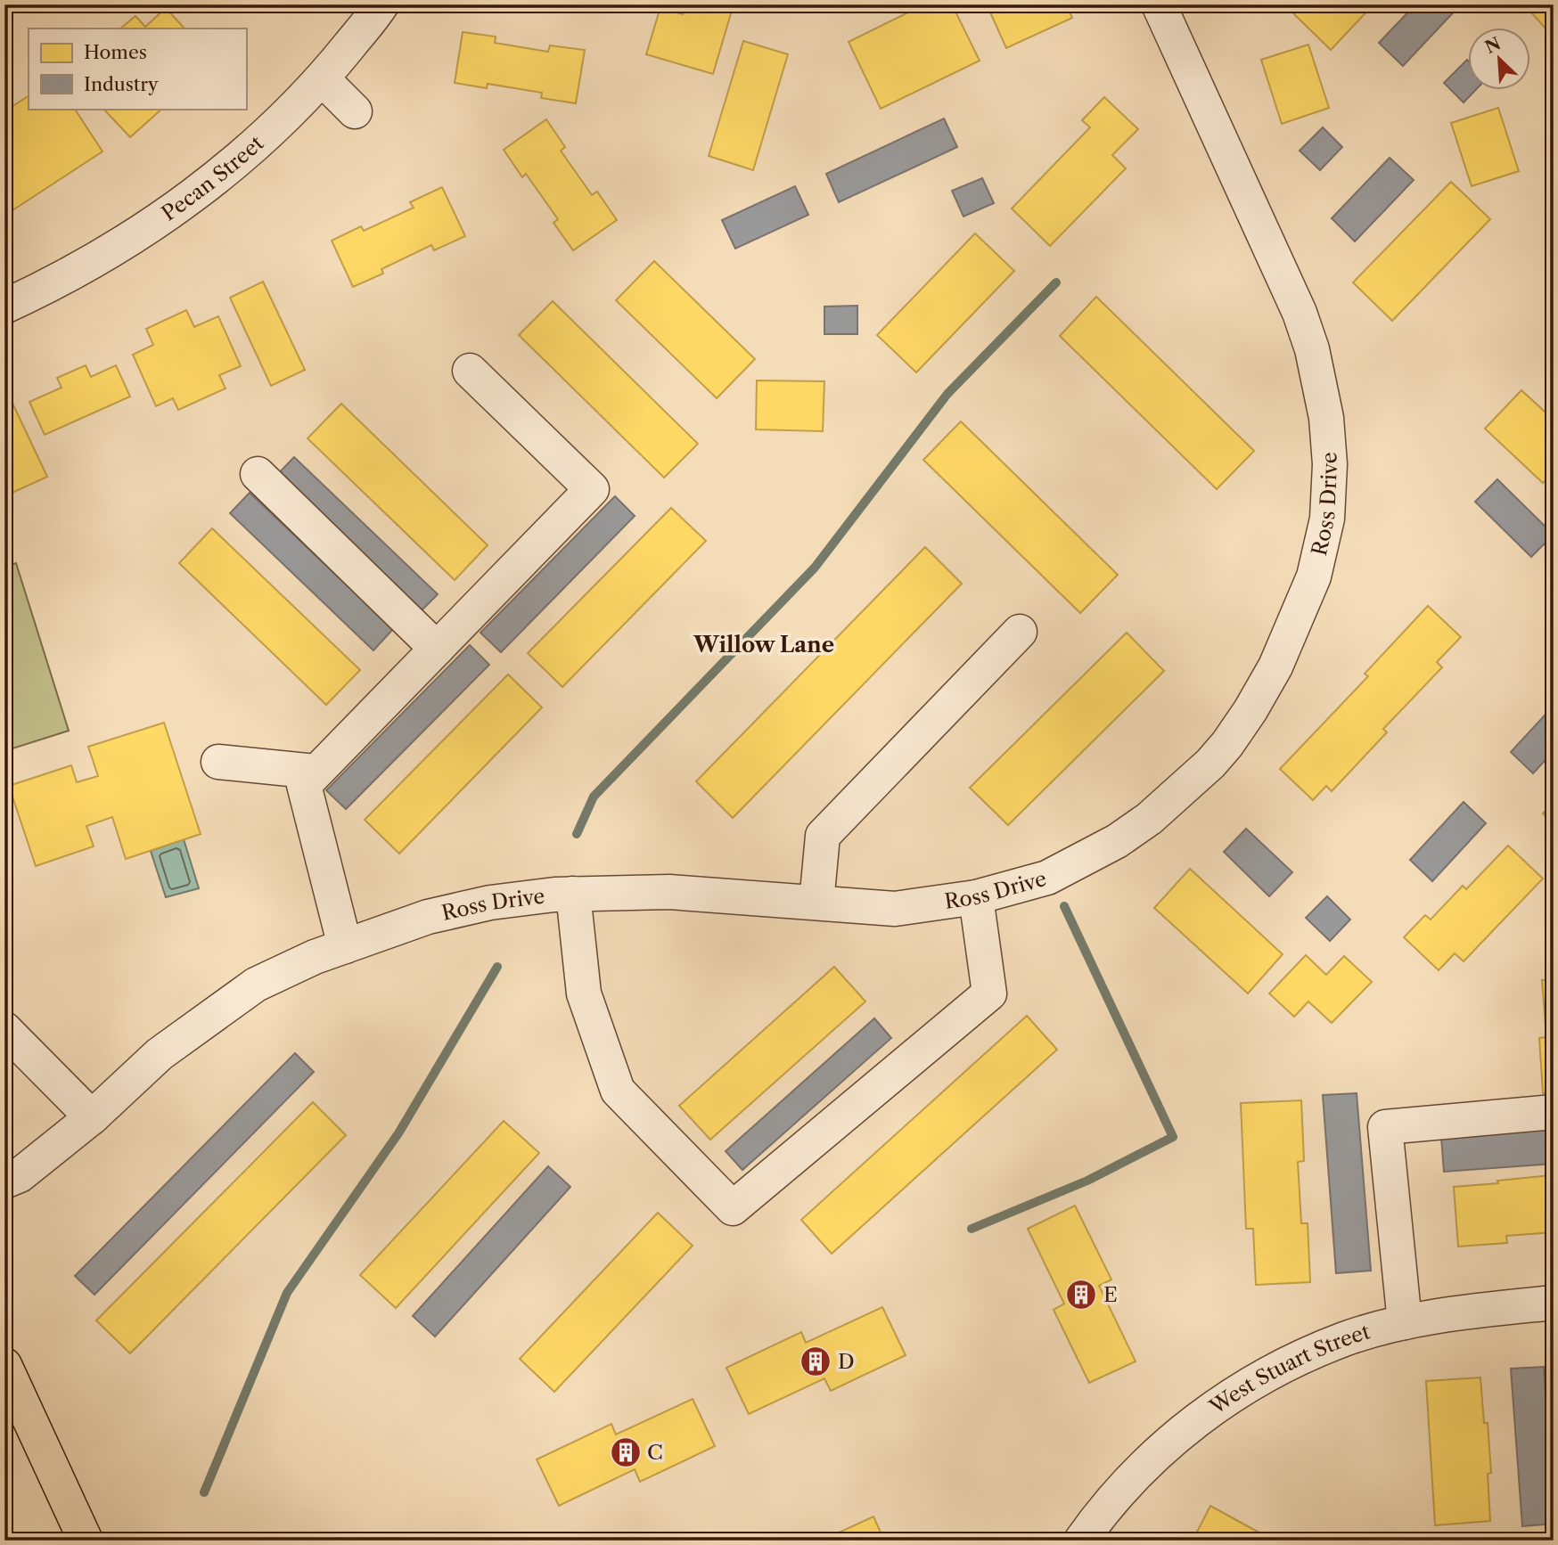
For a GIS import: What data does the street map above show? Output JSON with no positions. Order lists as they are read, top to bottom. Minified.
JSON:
{"streets":{"street":["Pecan Street","Ross Drive","West Stuart Street"]},"districts":["Willow Lane"],"places":{"building":["E","D","C"]},"legend":["Homes","Industry"],"north":"top left"}
